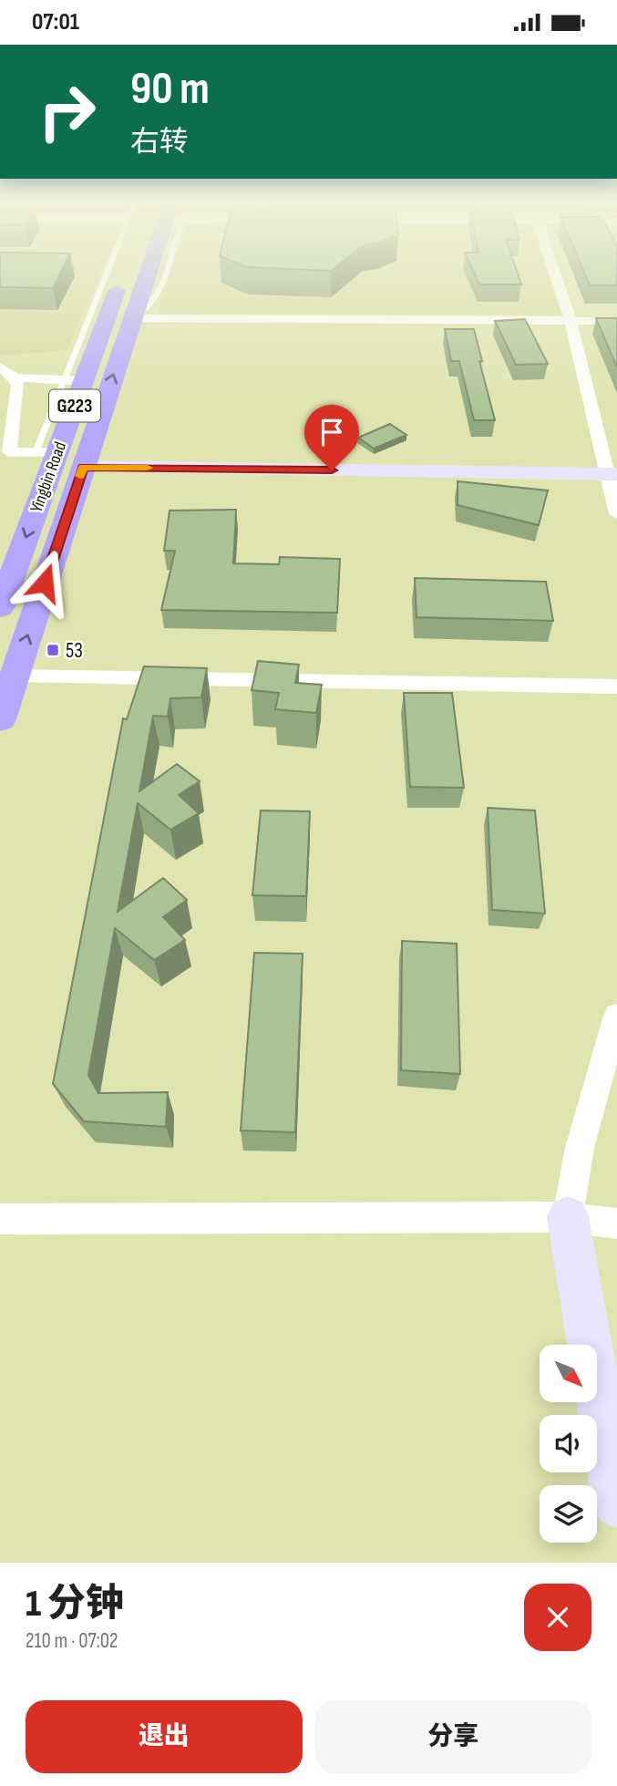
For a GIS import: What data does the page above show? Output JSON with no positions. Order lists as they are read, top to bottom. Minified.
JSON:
{"streets":{"highway":["G223","Yingbin Road"]},"places":{"transit":["53"]},"north":"bottom right","page":{"status":"07:01","turn":["90 m","右转"],"heading":["1 分钟","210 m · 07:02"],"buttons":["退出","分享"]}}
